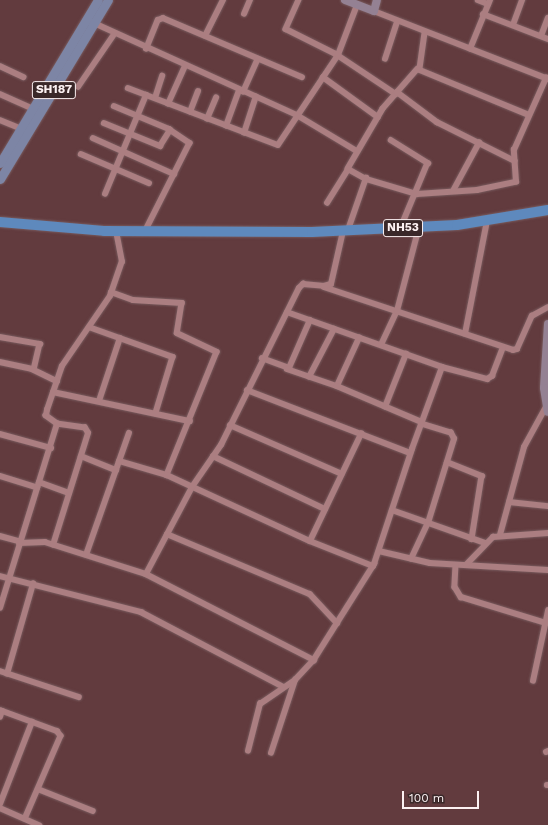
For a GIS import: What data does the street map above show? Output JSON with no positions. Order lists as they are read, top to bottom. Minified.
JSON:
{"streets":{"highway":["NH53"],"main road":["SH187"]},"scale_bar":"100 m"}
